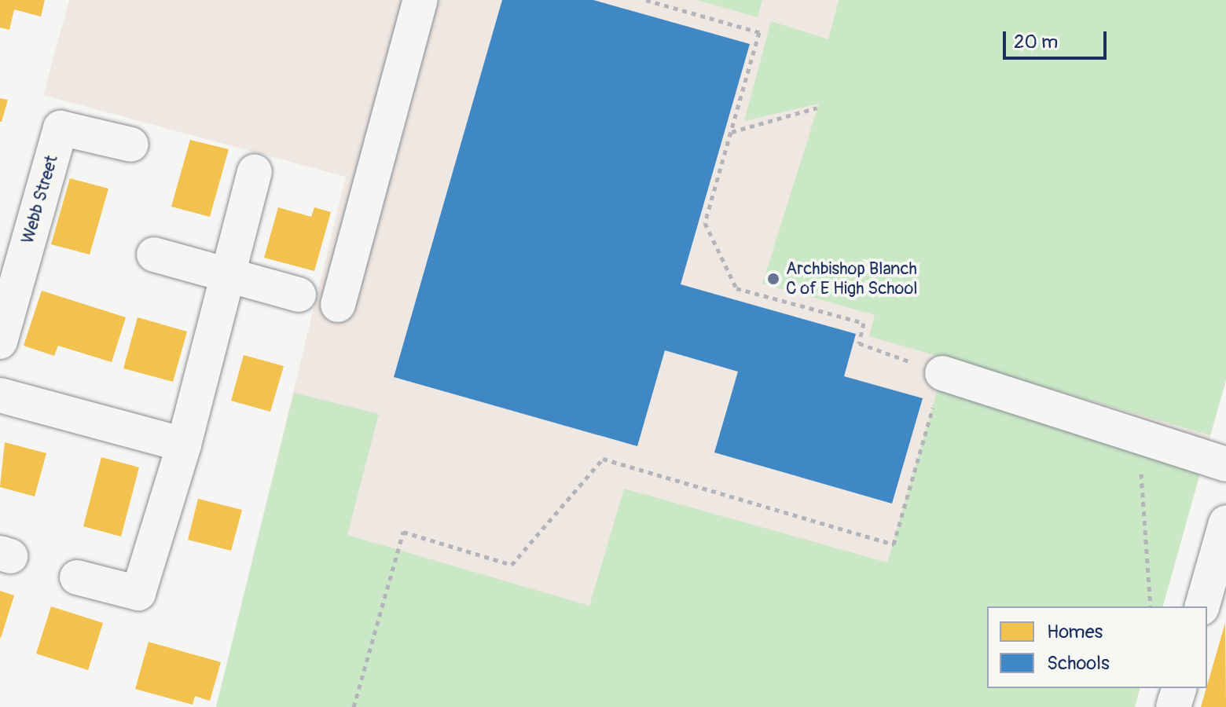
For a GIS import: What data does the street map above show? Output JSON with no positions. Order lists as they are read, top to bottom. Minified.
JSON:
{"streets":{"street":["Webb Street"]},"places":["Archbishop Blanch C of E High School"],"legend":["Homes","Schools"],"scale_bar":"20 m"}
